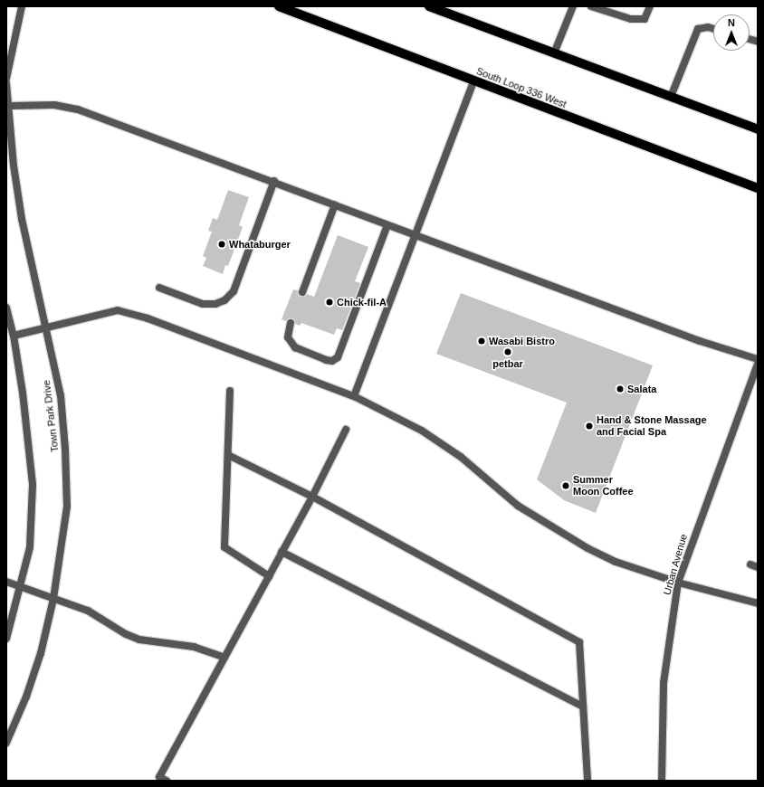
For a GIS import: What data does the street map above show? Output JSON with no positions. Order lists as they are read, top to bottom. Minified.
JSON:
{"streets":{"main road":["South Loop 336 West"],"street":["Town Park Drive","Urban Avenue"]},"places":["Whataburger","Chick-fil-A","Wasabi Bistro","petbar","Salata","Hand & Stone Massage and Facial Spa","Summer Moon Coffee"],"north":"top"}
